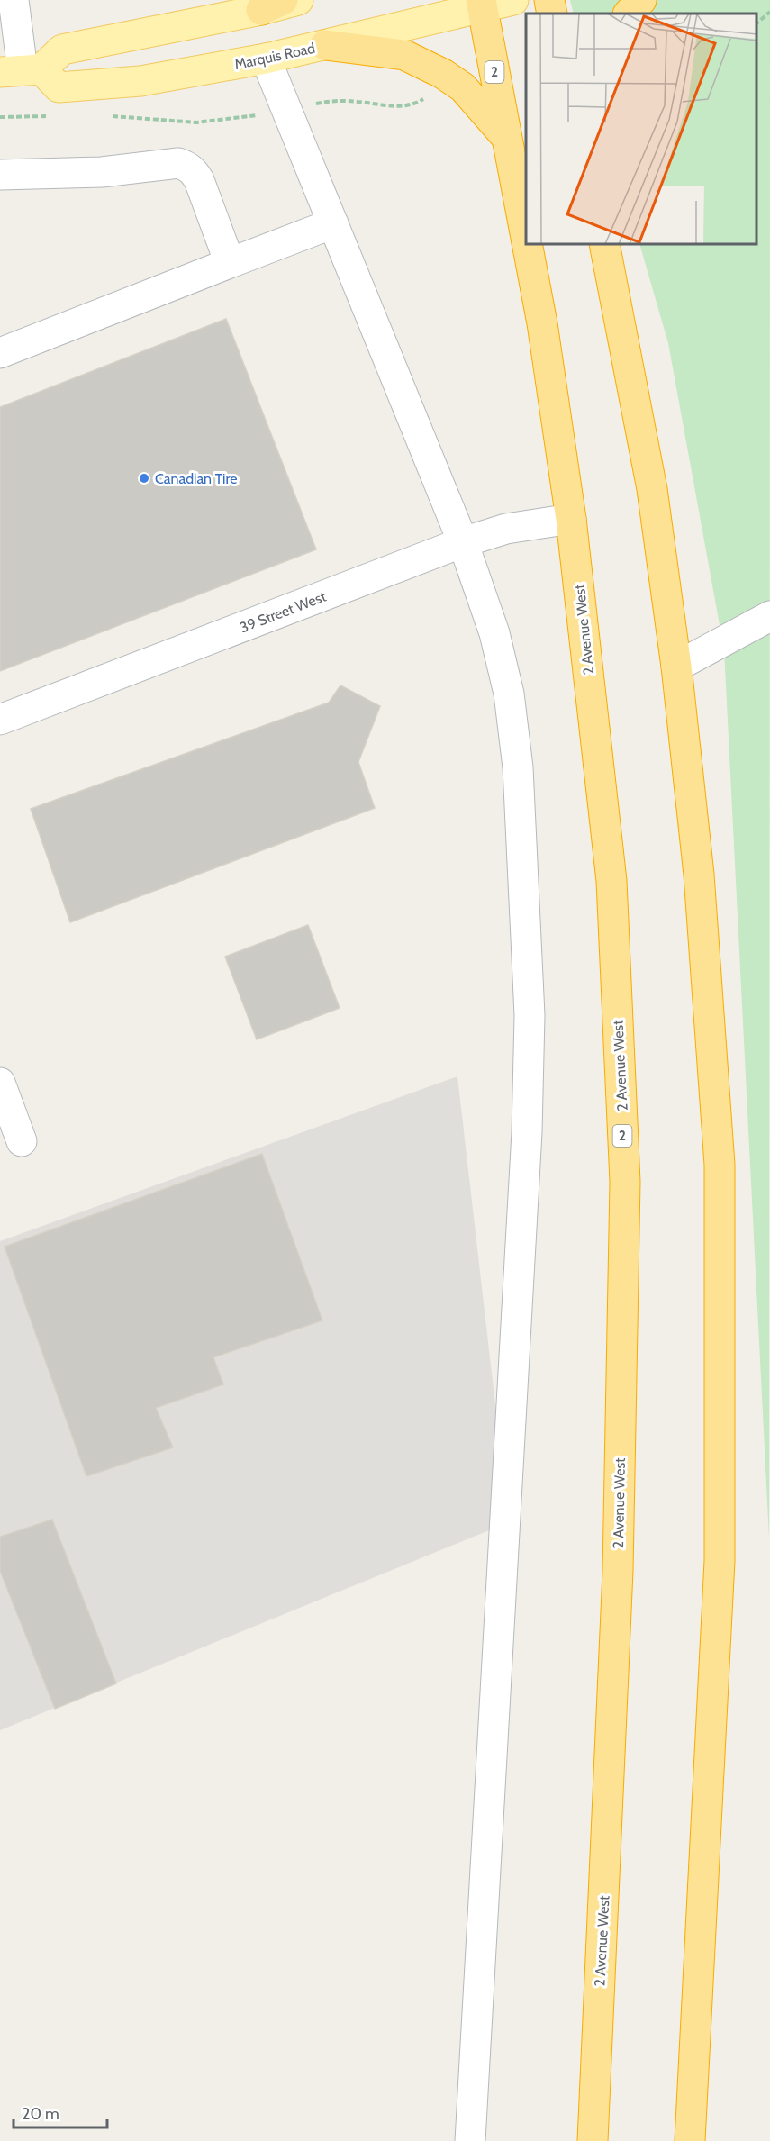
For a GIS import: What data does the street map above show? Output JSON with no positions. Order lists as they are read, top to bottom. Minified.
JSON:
{"streets":{"highway":["2","2 Avenue West"],"main road":["Marquis Road"],"street":["39 Street West"]},"crossings":[["Marquis Road","2 Avenue West"],["39 Street West","2 Avenue West"]],"places":["Canadian Tire"],"scale_bar":"20 m"}
